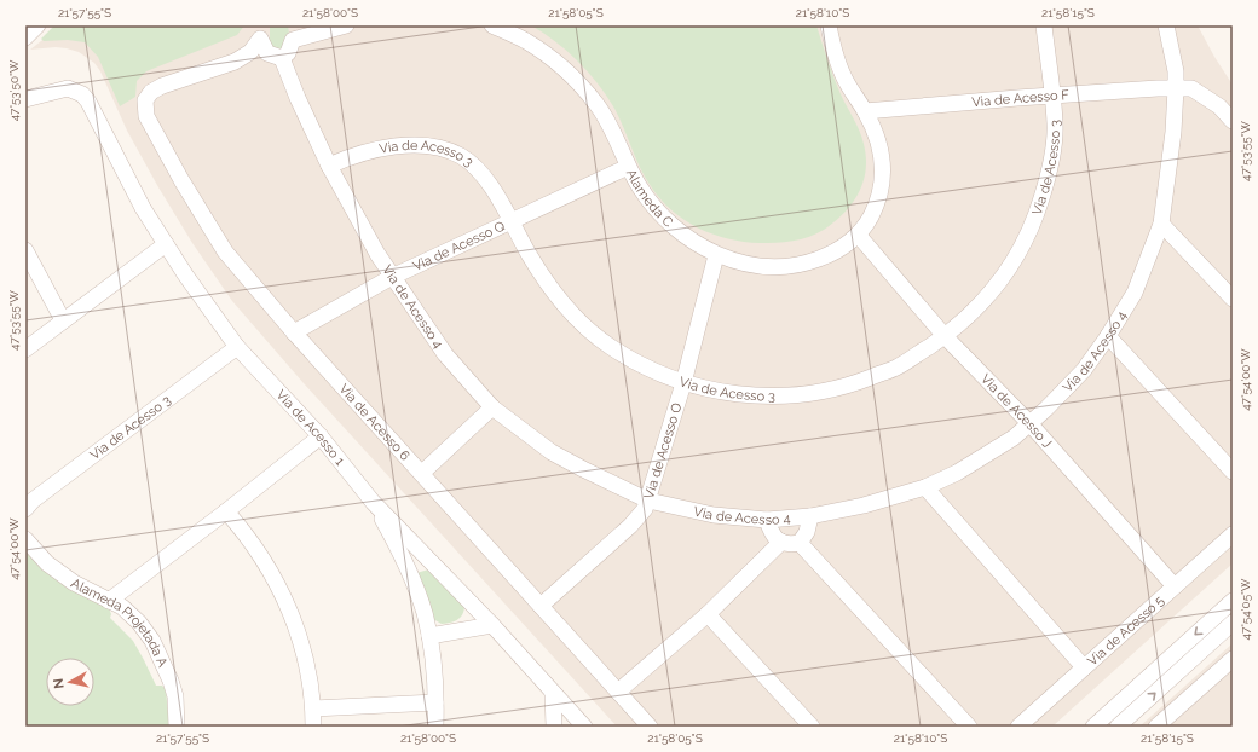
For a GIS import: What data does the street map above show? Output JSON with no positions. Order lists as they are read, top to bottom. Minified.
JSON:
{"streets":{"street":["Via de Acesso F","Via de Acesso 3","Alameda C","Via de Acesso Q","Via de Acesso 4","Via de Acesso J","Via de Acesso 6","Via de Acesso 1","Via de Acesso O","Alameda Projetada A","Via de Acesso 5"]},"crossings":[["Via de Acesso F","Via de Acesso 3"],["Via de Acesso F","Via de Acesso 4"],["Via de Acesso 3","Via de Acesso Q"],["Via de Acesso 3","Via de Acesso 4"],["Via de Acesso 3","Via de Acesso J"],["Via de Acesso 3","Via de Acesso 1"],["Via de Acesso 3","Via de Acesso O"],["Alameda C","Via de Acesso Q"],["Alameda C","Via de Acesso J"],["Alameda C","Via de Acesso O"],["Via de Acesso Q","Via de Acesso 4"],["Via de Acesso Q","Via de Acesso 6"],["Via de Acesso 4","Via de Acesso J"],["Via de Acesso 4","Via de Acesso O"],["Via de Acesso J","Via de Acesso 5"],["Via de Acesso 6","Via de Acesso O"]],"north":"left","coordinates":["21°57'55\"S","21°58'00\"S","21°58'05\"S","21°58'10\"S","21°58'15\"S","47°53'50\"W","47°53'55\"W","47°54'00\"W","47°54'05\"W"]}
